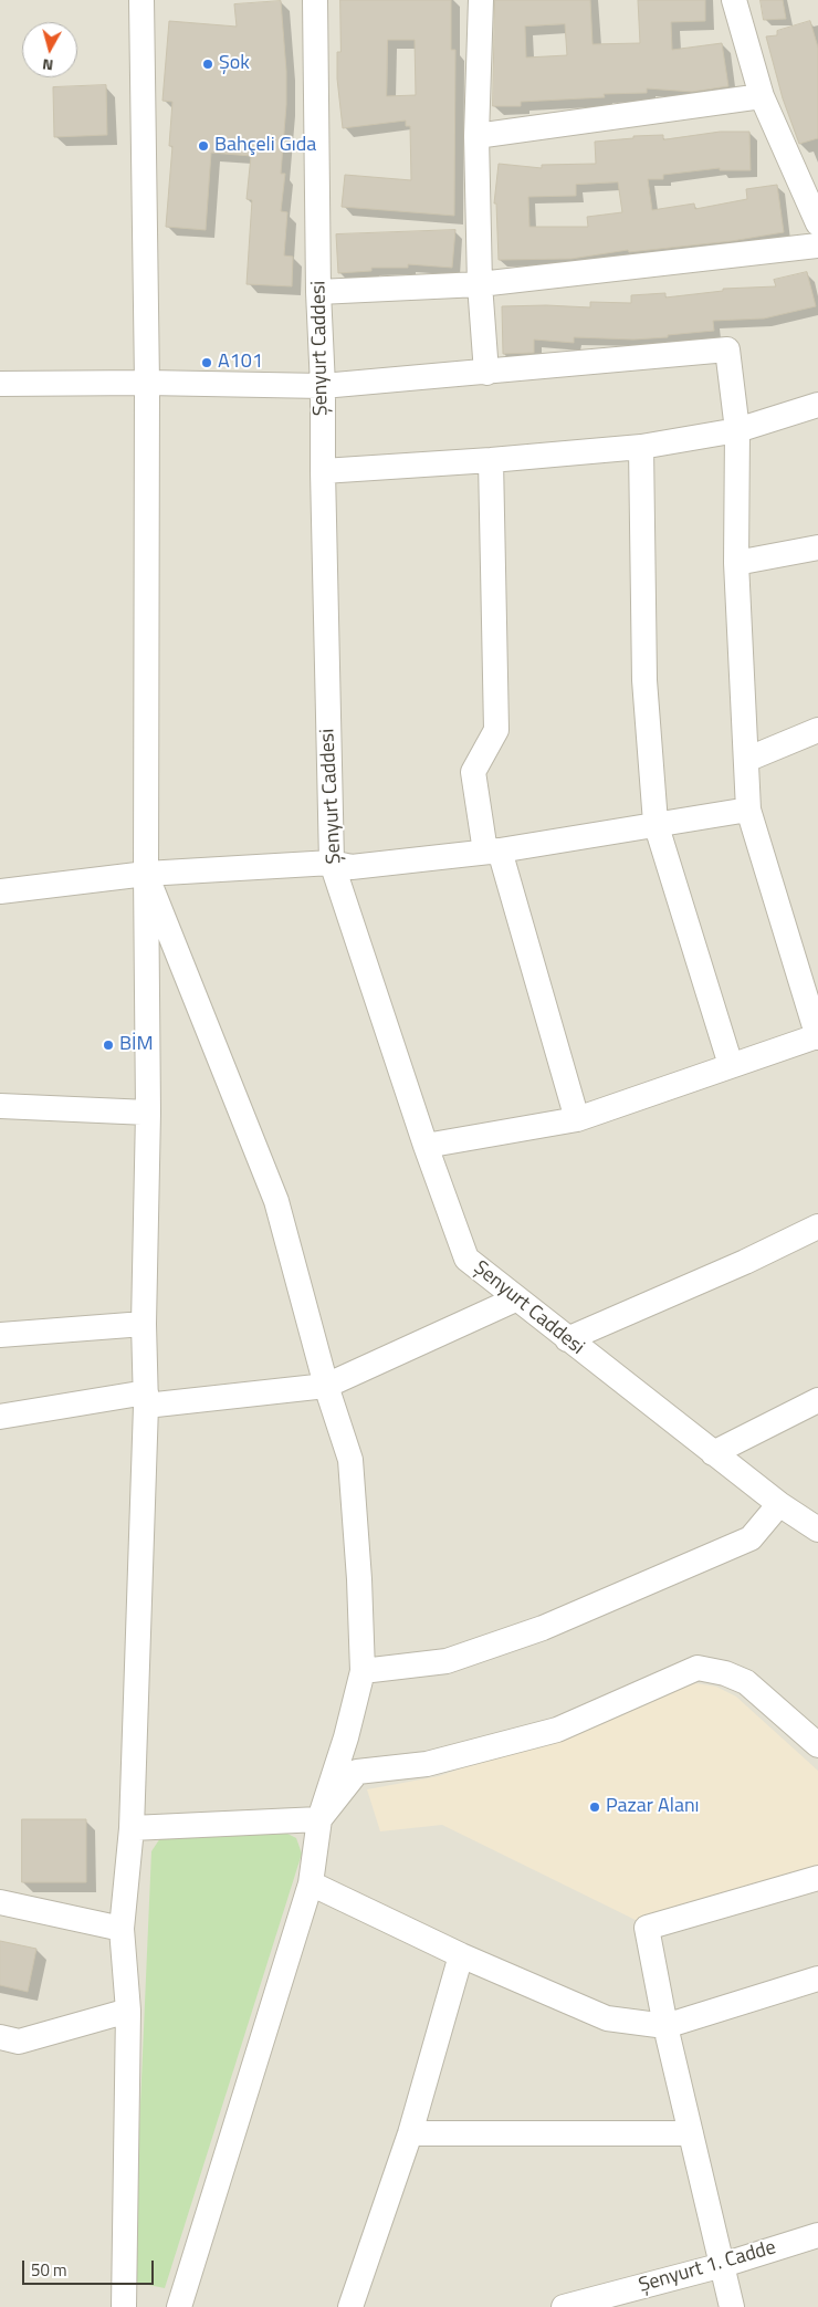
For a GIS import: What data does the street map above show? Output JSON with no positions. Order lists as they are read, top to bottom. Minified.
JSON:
{"streets":{"street":["Şenyurt Caddesi","Şenyurt 1. Cadde"]},"places":["Şok","Bahçeli Gıda","A101","BİM","Pazar Alanı"],"scale_bar":"50 m","north":"bottom"}
